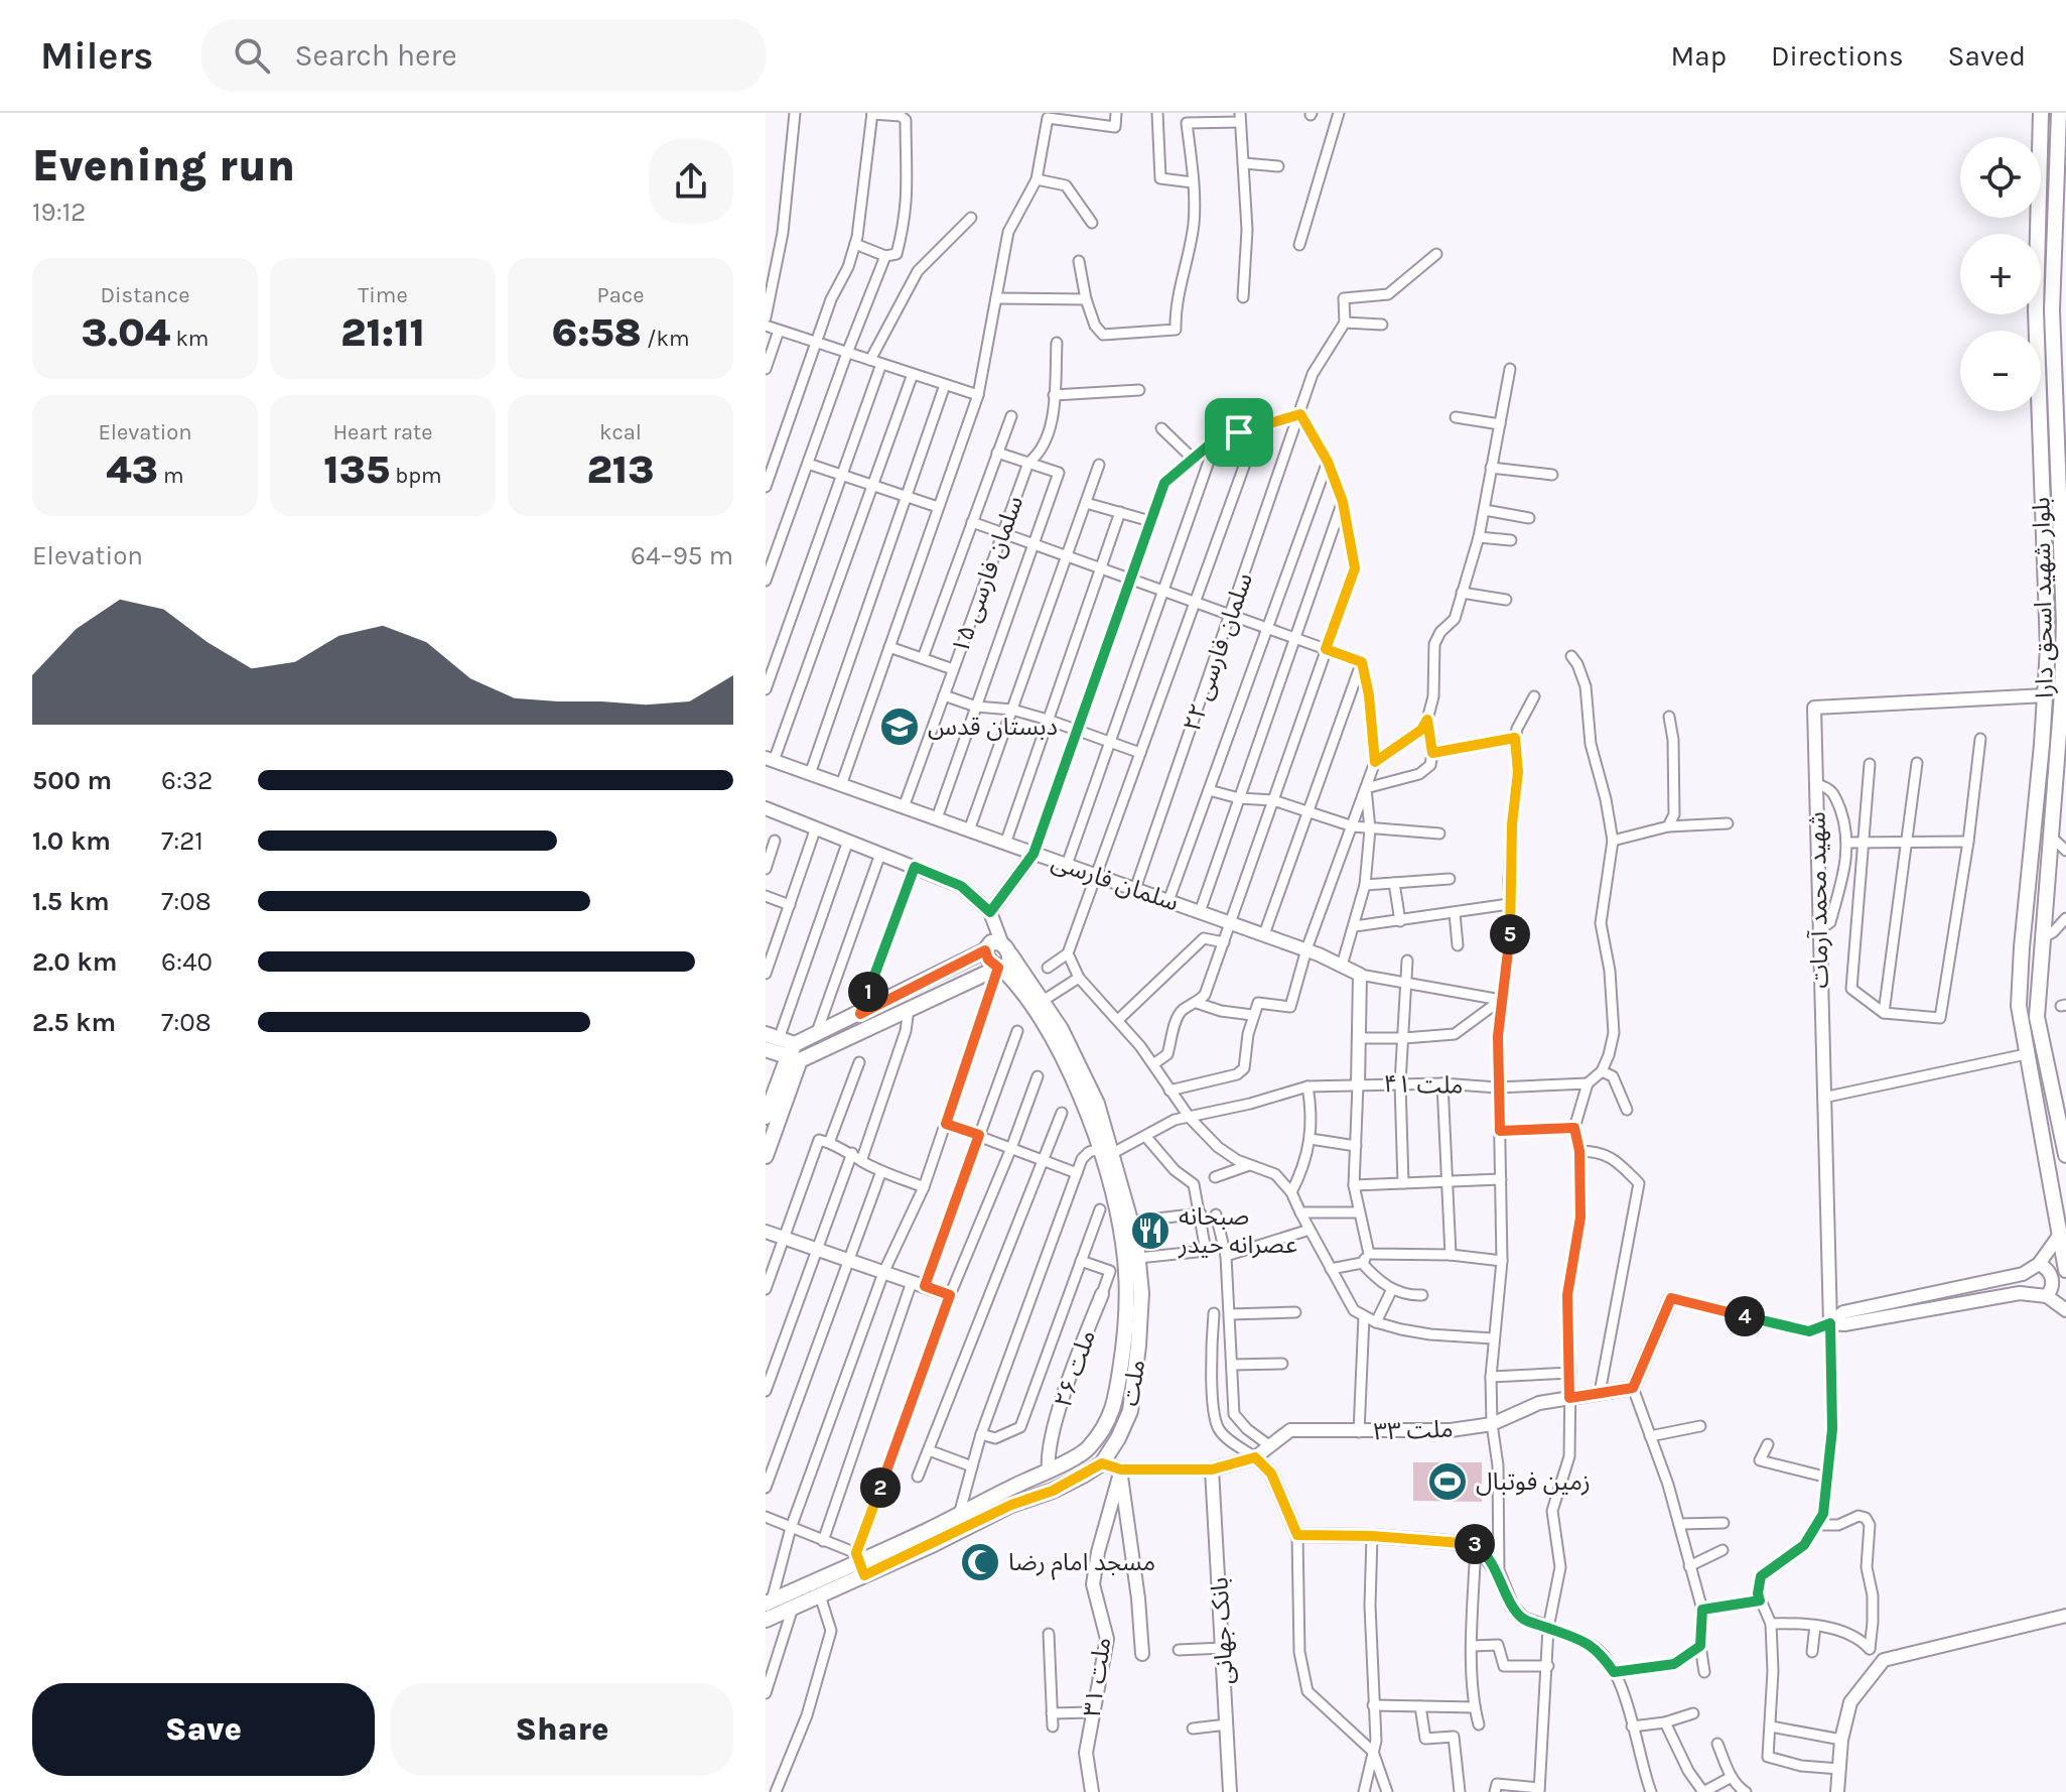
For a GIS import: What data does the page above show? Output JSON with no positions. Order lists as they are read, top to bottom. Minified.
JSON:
{"streets":{"main road":["بلوار شهید اسحق دارا","ملت"],"street":["سلمان فارسی ۱۵","سلمان فارسی ۲۲","سلمان فارسی","شهید محمد آرمات","ملت ۴۱","ملت ۲۶","ملت ۳۳","بانک جهانی","ملت ۳۱"]},"crossings":[["سلمان فارسی ۱۵","سلمان فارسی"],["بلوار شهید اسحق دارا","شهید محمد آرمات"],["سلمان فارسی ۲۲","سلمان فارسی"],["ملت ۴۱","ملت"],["ملت ۲۶","ملت"],["ملت","ملت ۳۳"],["ملت ۳۳","بانک جهانی"],["ملت ۳۳","ملت ۳۱"]],"places":{"school or university":["دبستان قدس"],"restaurant":["صبحانه عصرانه حیدر"],"sports":["زمین فوتبال"],"mosque":["مسجد امام رضا"]},"page":{"header":"Milers","search":"Search here","nav":["Map","Directions","Saved"],"heading":["Evening run","19:12"],"map_buttons":["+","−"],"stats":[["Distance","3.04 km"],["Time","21:11"],["Pace","6:58 /km"],["Elevation","43 m"],["Heart rate","135 bpm"],["kcal","213"]],"chart":["Elevation","64–95 m"],"list":[{"name":"500 m","note":"6:32"},{"name":"1.0 km","note":"7:21"},{"name":"1.5 km","note":"7:08"},{"name":"2.0 km","note":"6:40"},{"name":"2.5 km","note":"7:08"}],"pins":["5","1","4","2","3"],"buttons":["Save","Share"]}}
